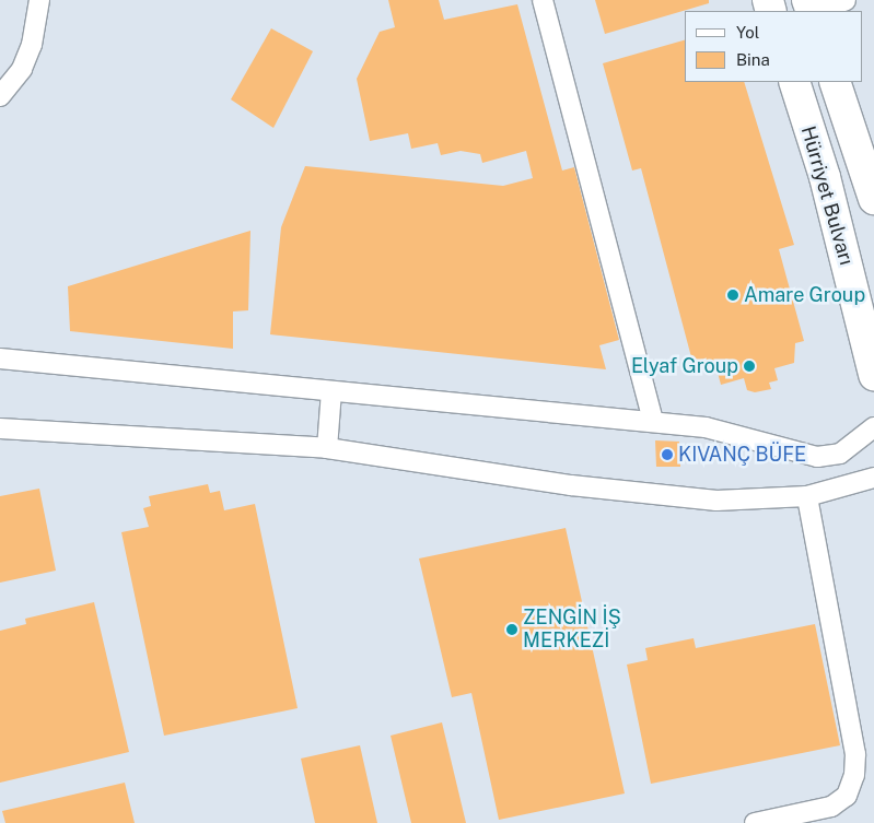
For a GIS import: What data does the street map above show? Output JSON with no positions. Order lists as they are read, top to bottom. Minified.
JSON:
{"streets":{"main road":["Hürriyet Bulvarı"]},"places":["Amare Group","Elyaf Group","KIVANÇ BÜFE","ZENGİN İŞ MERKEZİ"],"legend":["Yol","Bina"]}
